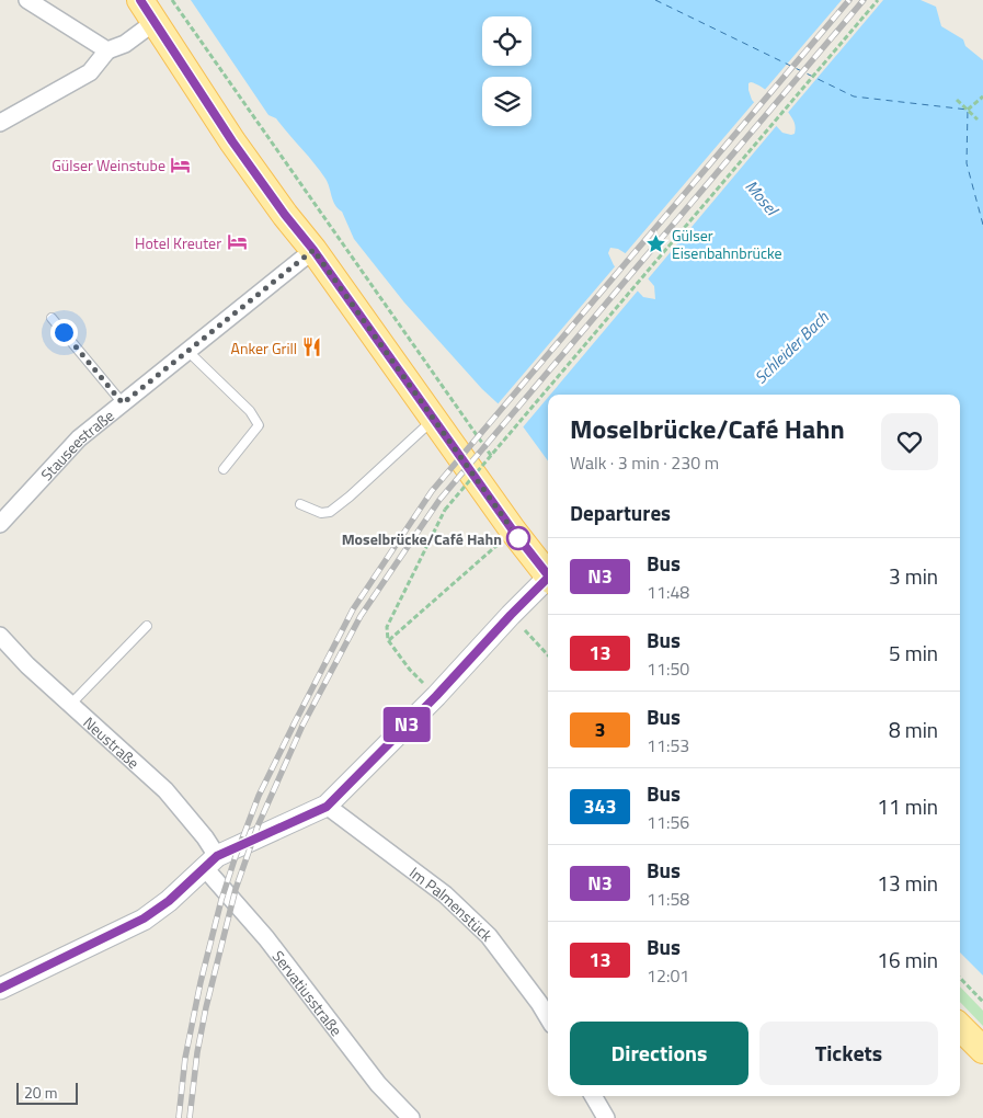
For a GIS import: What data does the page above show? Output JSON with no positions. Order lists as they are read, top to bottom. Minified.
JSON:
{"streets":{"street":["Stauseestraße","Neustraße","Im Palmenstück","Servatiusstraße"]},"crossings":[["Neustraße","Servatiusstraße"]],"water":["Mosel","Schleider Bach"],"places":{"hotel":["Gülser Weinstube","Hotel Kreuter"],"place":["Gülser Eisenbahnbrücke"],"restaurant":["Anker Grill"],"other":["Moselbrücke/Café Hahn"]},"lines":["bus line N3"],"scale_bar":"20 m","page":{"on_map":"N3","heading":[["Moselbrücke/Café Hahn","Walk · 3 min · 230 m"],"Departures"],"list":[{"mark":"N3","name":"Bus","note":"11:48","value":"3 min"},{"mark":"13","name":"Bus","note":"11:50","value":"5 min"},{"mark":"3","name":"Bus","note":"11:53","value":"8 min"},{"mark":"343","name":"Bus","note":"11:56","value":"11 min"},{"mark":"N3","name":"Bus","note":"11:58","value":"13 min"},{"mark":"13","name":"Bus","note":"12:01","value":"16 min"}],"buttons":["Directions","Tickets"],"scale":"20 m"}}
